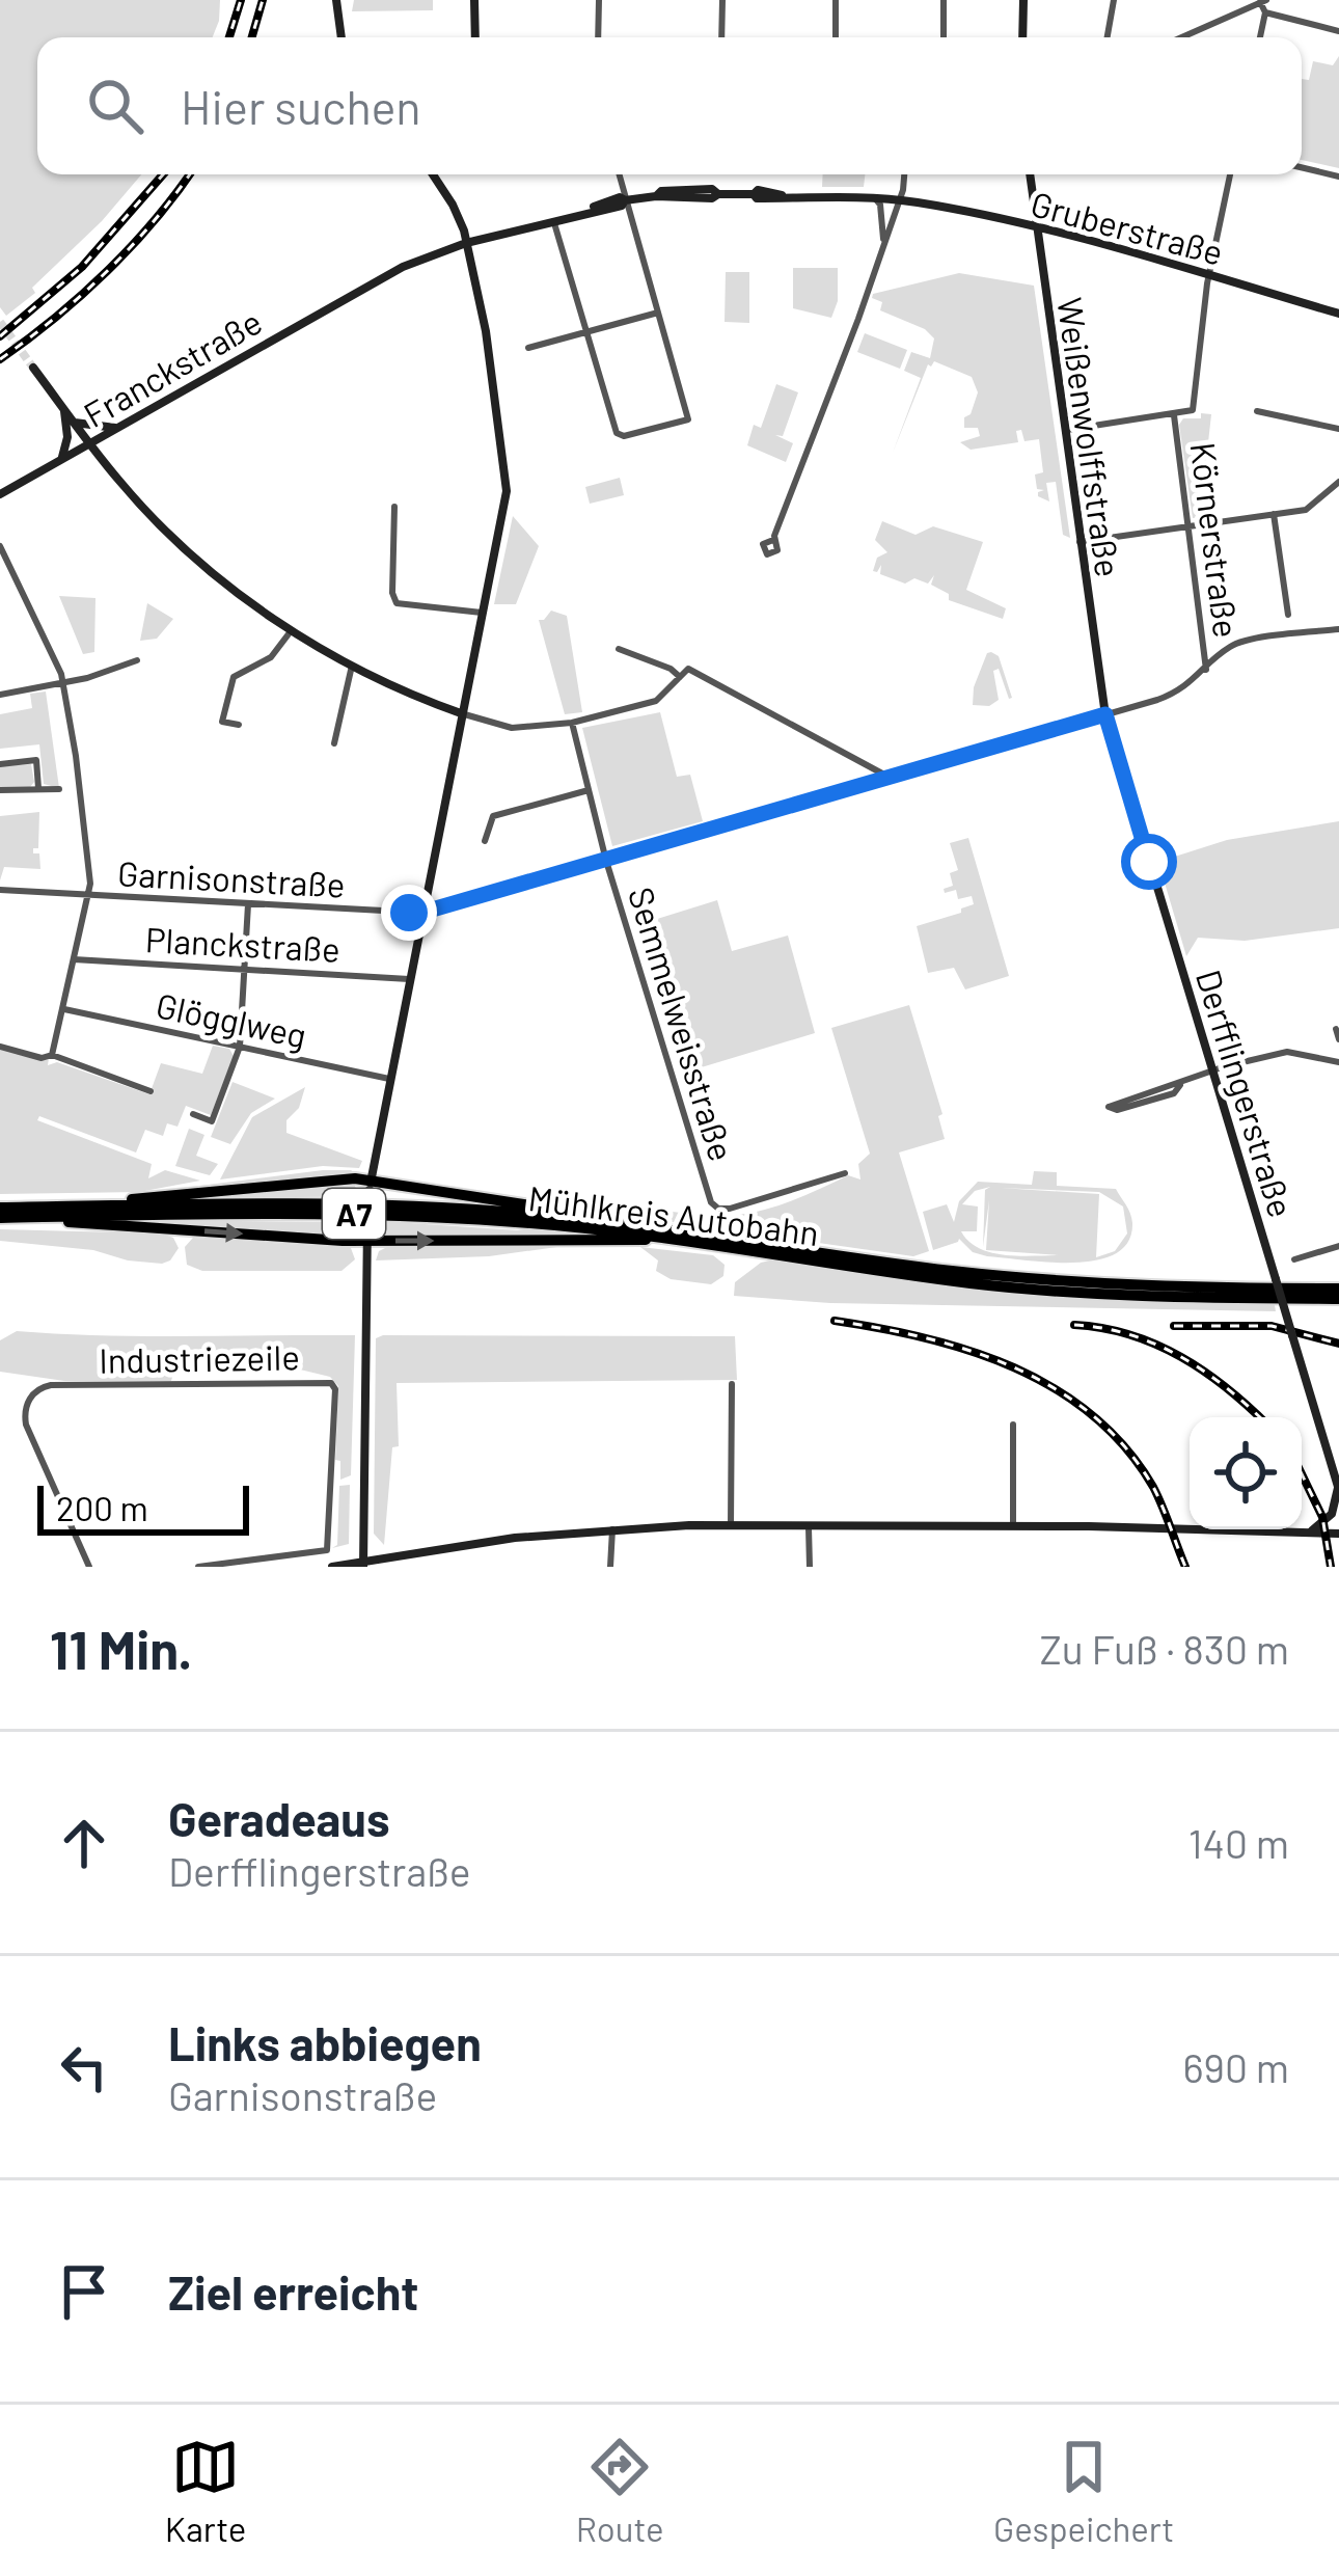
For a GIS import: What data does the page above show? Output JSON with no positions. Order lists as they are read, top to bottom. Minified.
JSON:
{"streets":{"highway":["A7","Mühlkreis Autobahn"],"main road":["Gruberstraße","Franckstraße","Weißenwolffstraße","Derfflingerstraße"],"street":["Körnerstraße","Garnisonstraße","Planckstraße","Glögglweg","Semmelweisstraße","Industriezeile"]},"crossings":[["Gruberstraße","Franckstraße"],["Gruberstraße","Weißenwolffstraße"],["Gruberstraße","Körnerstraße"],["Weißenwolffstraße","Garnisonstraße"],["Weißenwolffstraße","Derfflingerstraße"],["Körnerstraße","Garnisonstraße"],["Garnisonstraße","Semmelweisstraße"],["Garnisonstraße","Derfflingerstraße"]],"scale_bar":"200 m","page":{"search":"Hier suchen","scale":"200 m","heading":["11 Min.","Zu Fuß · 830 m"],"list":[["Geradeaus","Derfflingerstraße","140 m"],["Links abbiegen","Garnisonstraße","690 m"],"Ziel erreicht"],"nav":["Karte","Route","Gespeichert"]}}
